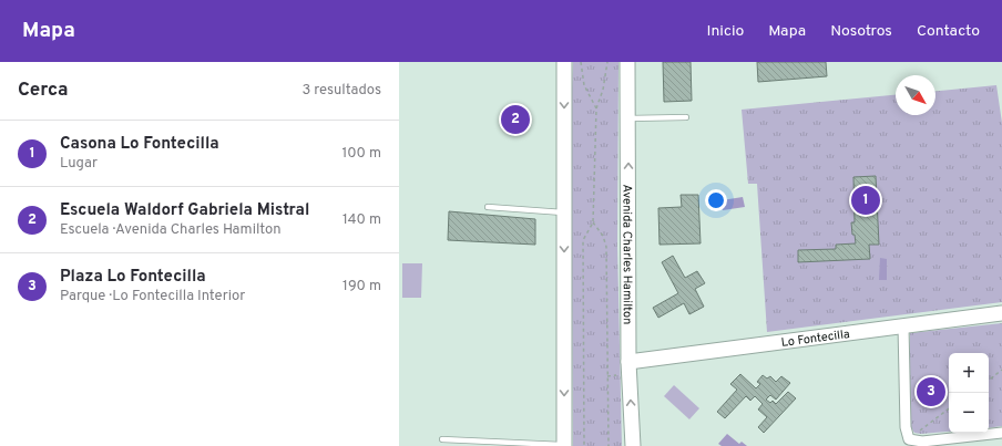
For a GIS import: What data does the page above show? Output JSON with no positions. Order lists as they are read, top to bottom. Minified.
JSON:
{"streets":{"main road":["Avenida Charles Hamilton","Lo Fontecilla"]},"crossings":[["Avenida Charles Hamilton","Lo Fontecilla"]],"north":"bottom right","page":{"header":"Mapa","nav":["Inicio","Mapa","Nosotros","Contacto"],"heading":["Cerca","3 resultados"],"pins":["2","1","3"],"list":[{"mark":"1","name":"Casona Lo Fontecilla","note":"Lugar","value":"100 m"},{"mark":"2","name":"Escuela Waldorf Gabriela Mistral","note":"Escuela · Avenida Charles Hamilton","value":"140 m"},{"mark":"3","name":"Plaza Lo Fontecilla","note":"Parque · Lo Fontecilla Interior","value":"190 m"}],"map_buttons":["+","−"]}}
